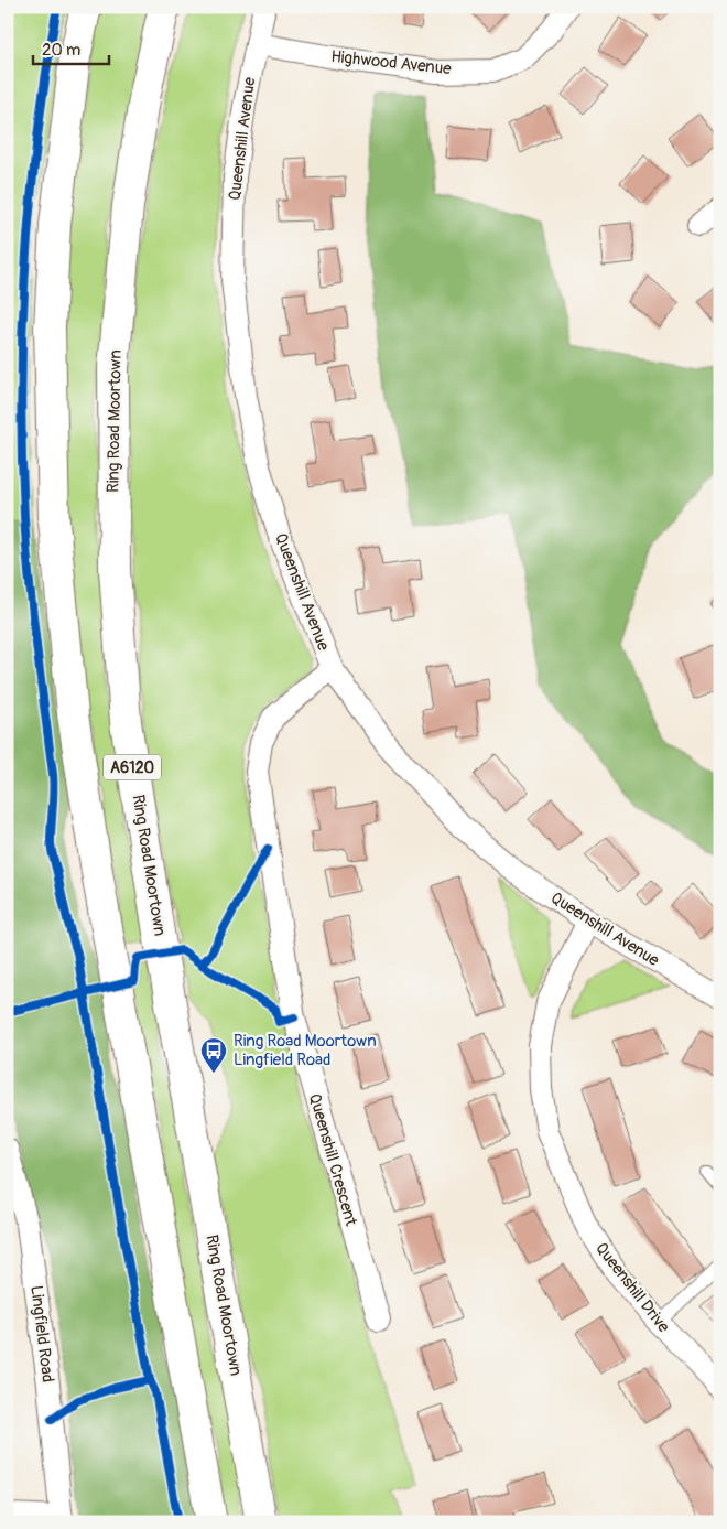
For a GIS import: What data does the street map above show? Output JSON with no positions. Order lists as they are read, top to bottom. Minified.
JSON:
{"streets":{"highway":["Ring Road Moortown","A6120"],"street":["Highwood Avenue","Queenshill Avenue","Queenshill Crescent","Queenshill Drive","Lingfield Road"]},"crossings":[["Highwood Avenue","Queenshill Avenue"],["Queenshill Avenue","Queenshill Crescent"],["Queenshill Avenue","Queenshill Drive"]],"places":{"bus stop":["Ring Road Moortown Lingfield Road"]},"scale_bar":"20 m"}
